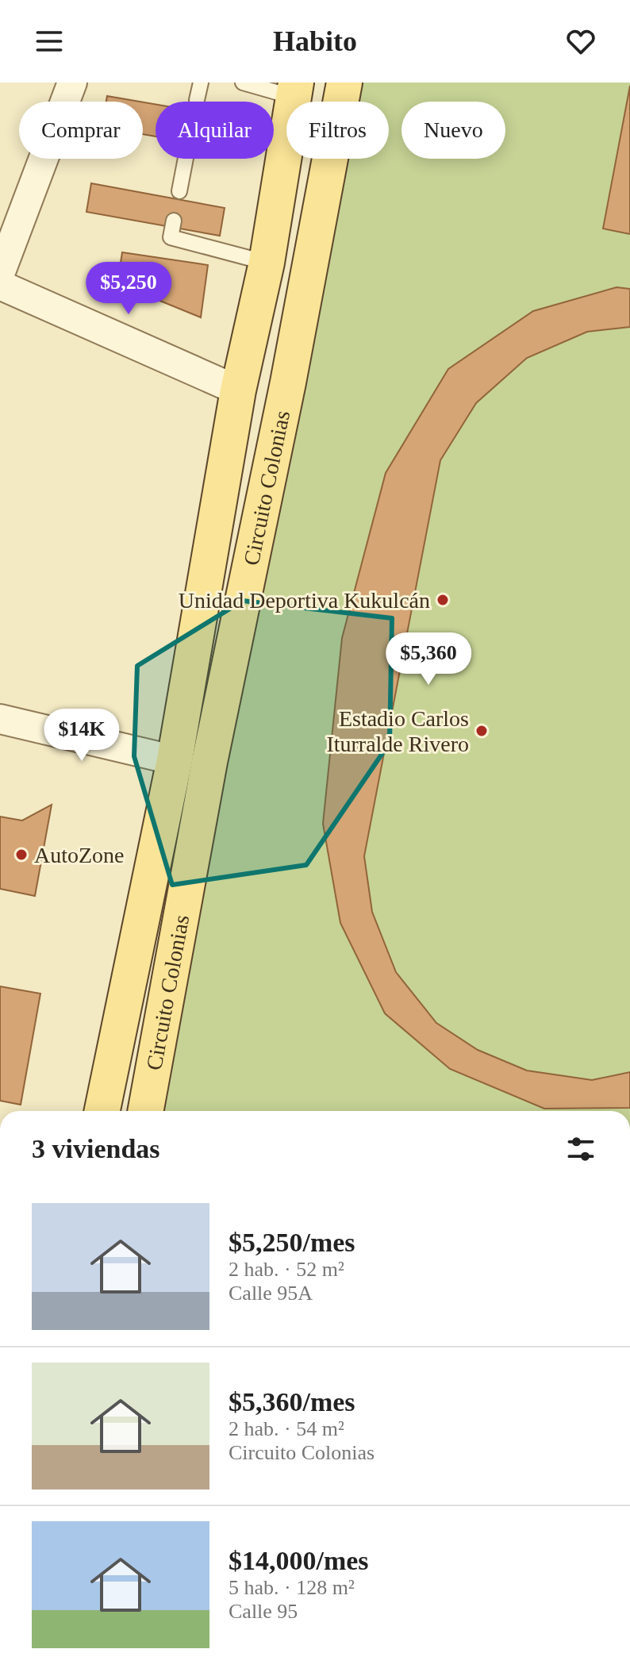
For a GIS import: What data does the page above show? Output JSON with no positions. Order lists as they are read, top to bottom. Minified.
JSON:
{"streets":{"main road":["Circuito Colonias"]},"places":["Unidad Deportiva Kukulcán","Estadio Carlos Iturralde Rivero","AutoZone"],"page":{"header":"Habito","chip":["Comprar","Alquilar","Filtros","Nuevo"],"price":["$5,250","$5,360","$14K"],"heading":"3 viviendas","list":[{"name":"$5,250/mes","note":"2 hab. · 52 m² · Calle 95A"},{"name":"$5,360/mes","note":"2 hab. · 54 m² · Circuito Colonias"},{"name":"$14,000/mes","note":"5 hab. · 128 m² · Calle 95"}]}}
